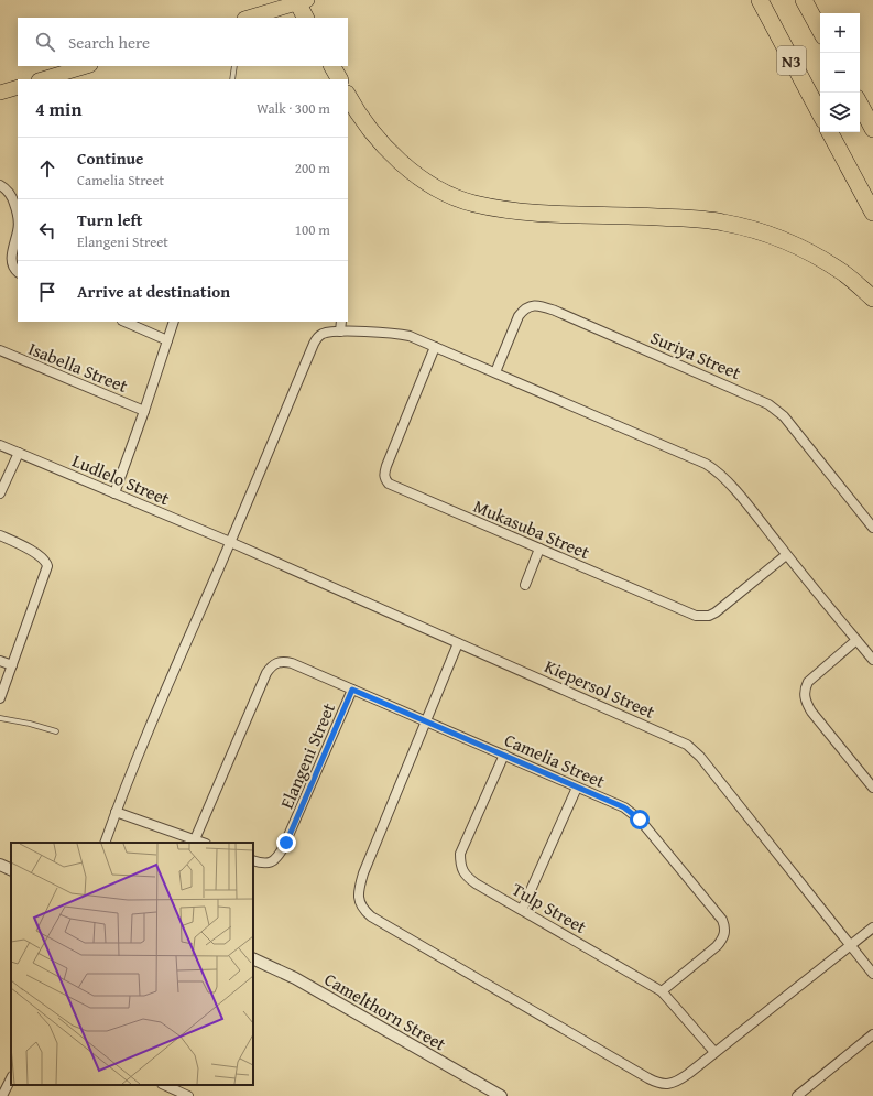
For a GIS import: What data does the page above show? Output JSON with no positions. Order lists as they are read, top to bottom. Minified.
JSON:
{"streets":{"highway":["N3"],"street":["Suriya Street","Isabella Street","Ludlelo Street","Mukasuba Street","Kiepersol Street","Elangeni Street","Camelia Street","Tulp Street","Camelthorn Street"]},"crossings":[["Ludlelo Street","Kiepersol Street"],["Elangeni Street","Camelia Street"],["Camelia Street","Tulp Street"]],"page":{"map_buttons":["+","−"],"search":"Search here","heading":["4 min","Walk · 300 m"],"list":[["Continue","Camelia Street","200 m"],["Turn left","Elangeni Street","100 m"],"Arrive at destination"]}}
